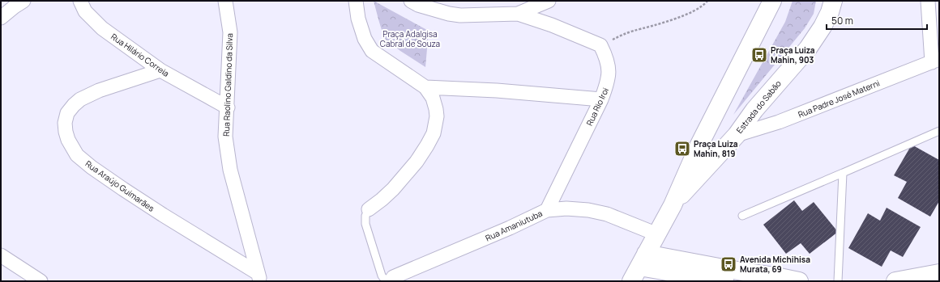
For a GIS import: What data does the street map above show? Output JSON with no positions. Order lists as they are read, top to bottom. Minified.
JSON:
{"streets":{"street":["Rua Hilário Correia","Rua Raolino Galdino da Silva","Rua Padre José Materni","Rua Rio Iroi","Estrada do Sabão","Rua Araújo Guimarães","Rua Amaniutuba"]},"crossings":[["Rua Hilário Correia","Rua Raolino Galdino da Silva"],["Rua Hilário Correia","Rua Araújo Guimarães"],["Rua Raolino Galdino da Silva","Rua Araújo Guimarães"],["Rua Padre José Materni","Estrada do Sabão"],["Rua Rio Iroi","Rua Amaniutuba"],["Estrada do Sabão","Rua Amaniutuba"]],"parks":["Praça Adalgisa Cabral de Souza"],"places":{"bus stop":["Praça Luiza Mahin, 903","Praça Luiza Mahin, 819","Avenida Michihisa Murata, 69"]},"scale_bar":"50 m"}
